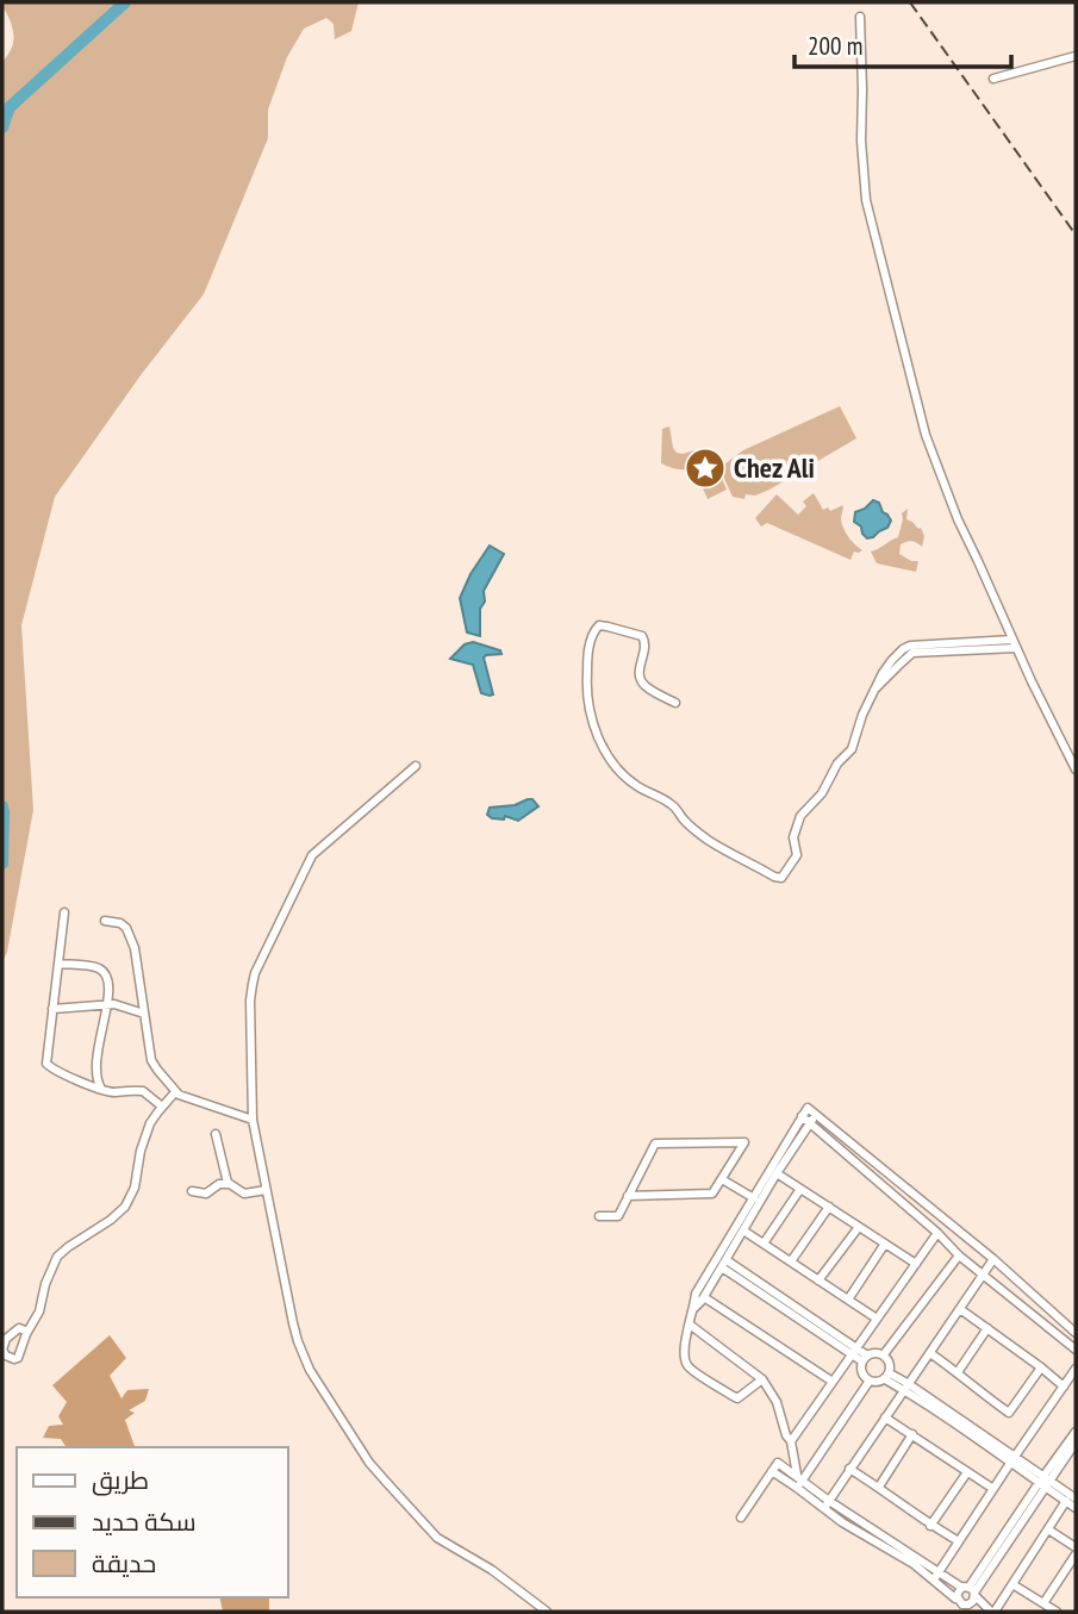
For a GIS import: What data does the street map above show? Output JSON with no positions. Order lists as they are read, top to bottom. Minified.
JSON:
{"places":{"place":["Chez Ali"]},"legend":["طريق","سكة حديد","حديقة"],"scale_bar":"200 m"}
